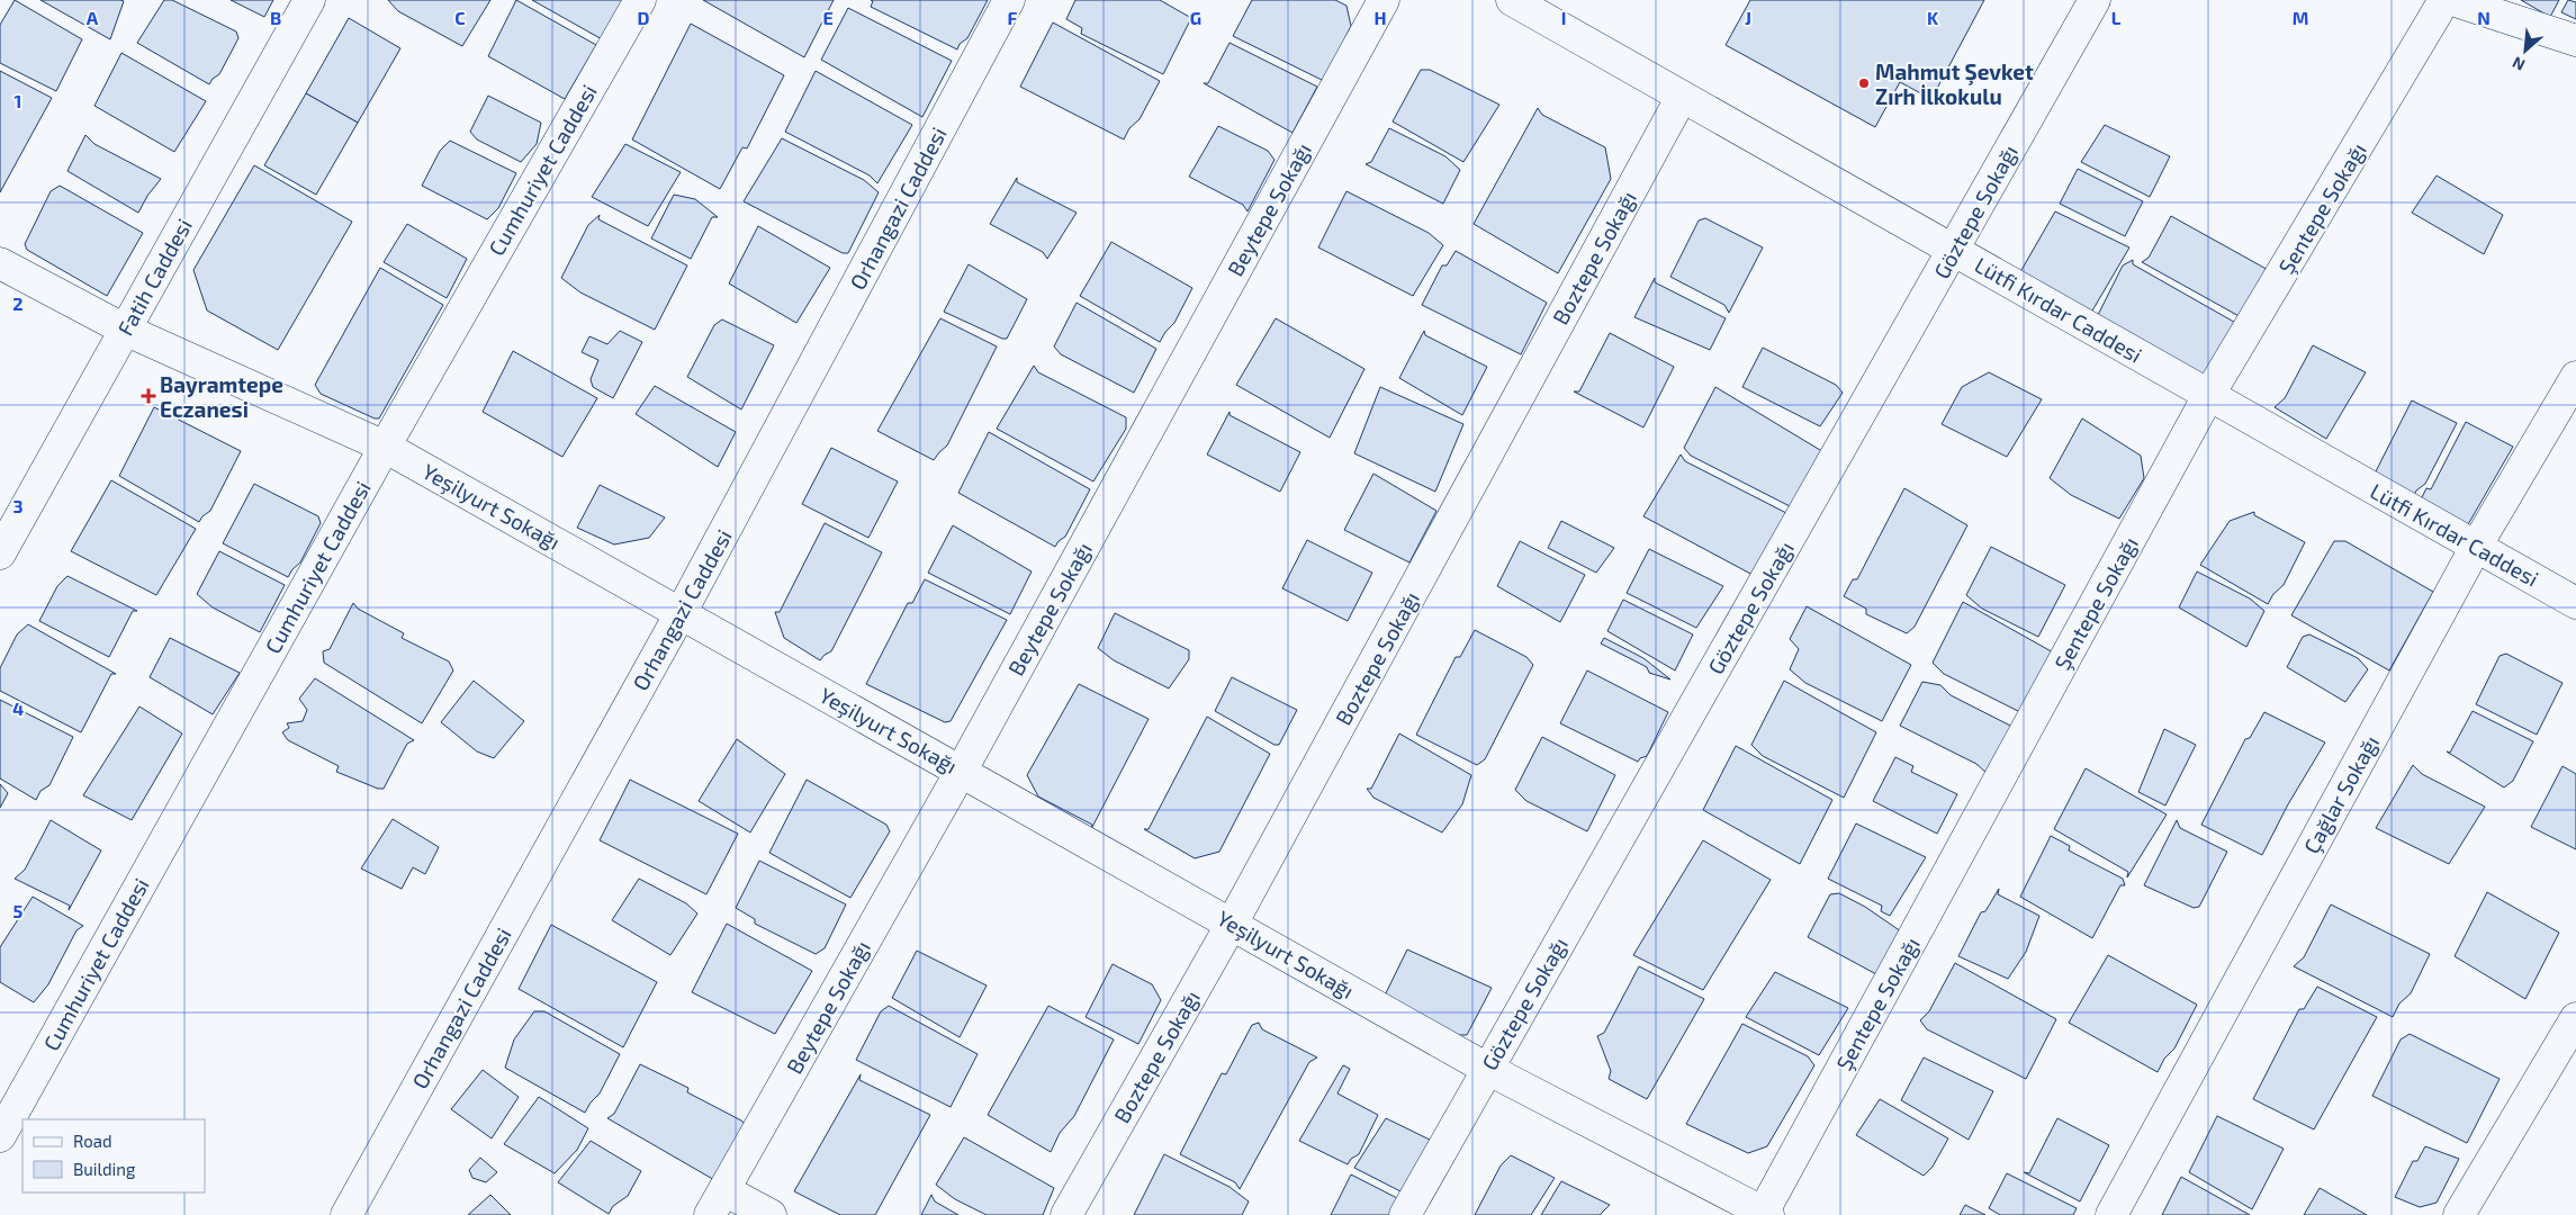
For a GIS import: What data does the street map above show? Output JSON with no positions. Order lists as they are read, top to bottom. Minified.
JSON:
{"streets":{"street":["Cumhuriyet Caddesi","Orhangazi Caddesi","Şentepe Sokağı","Beytepe Sokağı","Göztepe Sokağı","Boztepe Sokağı","Fatih Caddesi","Lütfi Kırdar Caddesi","Yeşilyurt Sokağı","Çağlar Sokağı"]},"crossings":[["Cumhuriyet Caddesi","Yeşilyurt Sokağı"],["Orhangazi Caddesi","Yeşilyurt Sokağı"],["Şentepe Sokağı","Lütfi Kırdar Caddesi"],["Şentepe Sokağı","Yeşilyurt Sokağı"],["Beytepe Sokağı","Yeşilyurt Sokağı"],["Göztepe Sokağı","Lütfi Kırdar Caddesi"],["Göztepe Sokağı","Yeşilyurt Sokağı"],["Boztepe Sokağı","Lütfi Kırdar Caddesi"],["Boztepe Sokağı","Yeşilyurt Sokağı"],["Fatih Caddesi","Yeşilyurt Sokağı"],["Lütfi Kırdar Caddesi","Çağlar Sokağı"]],"places":{"other":["Mahmut Şevket Zırh İlkokulu"],"health":["Bayramtepe Eczanesi"]},"legend":["Road","Building"],"north":"bottom left","grid":{"columns":["A","B","C","D","E","F","G","H","I","J","K","L","M","N"],"rows":["1","2","3","4","5"]}}
